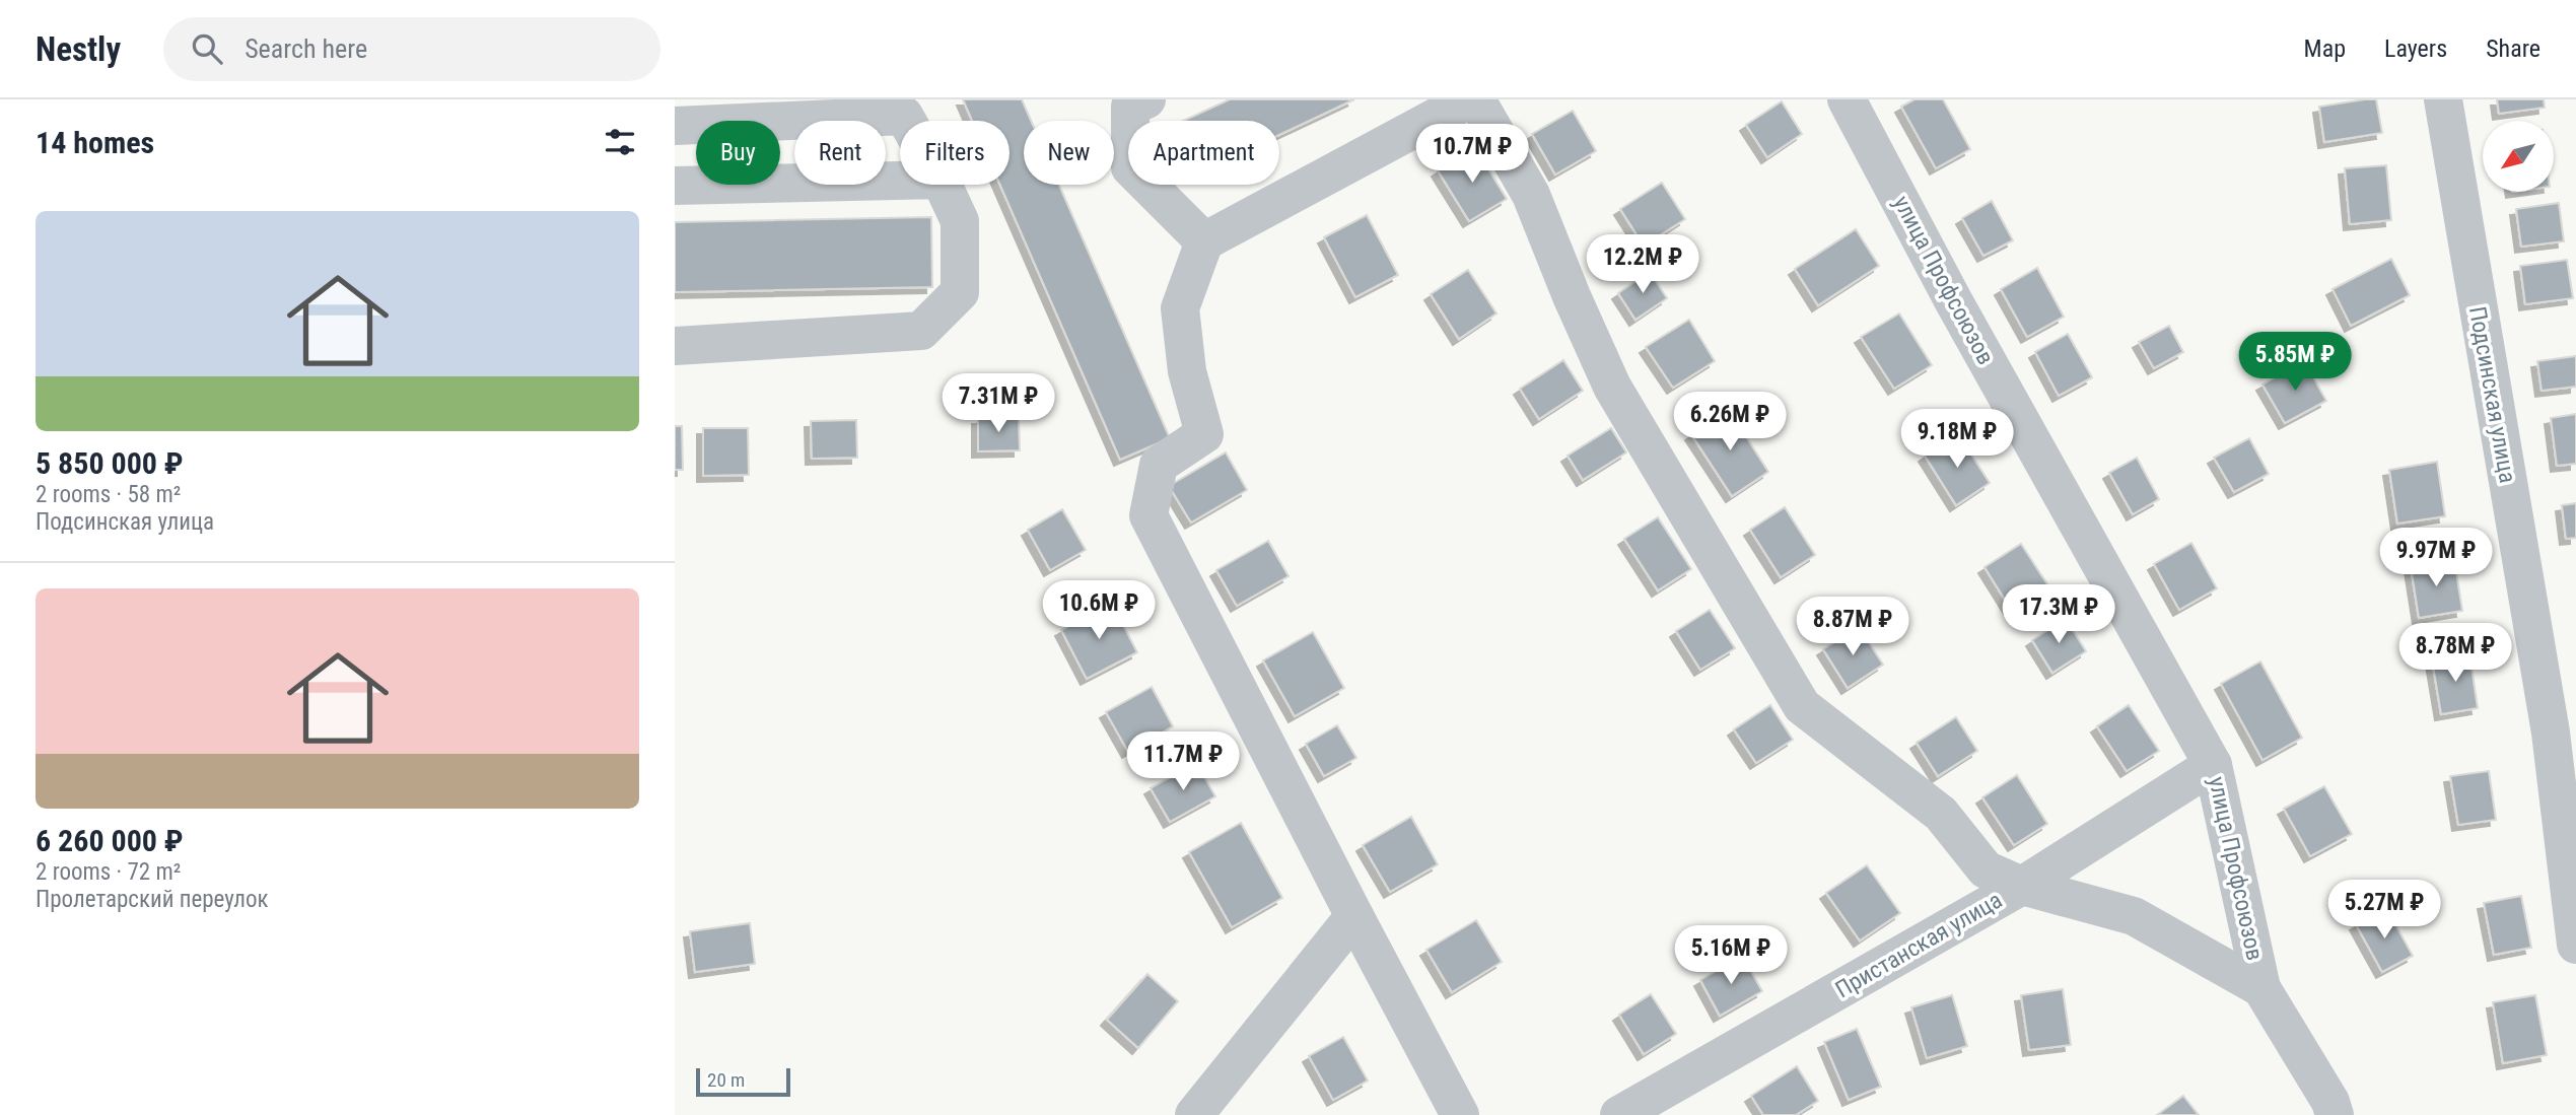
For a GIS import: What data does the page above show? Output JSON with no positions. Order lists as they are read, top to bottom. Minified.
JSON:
{"streets":{"street":["улица Профсоюзов","Подсинская улица","Пристанская улица"]},"crossings":[["улица Профсоюзов","Пристанская улица"]],"scale_bar":"20 m","north":"bottom left","page":{"header":"Nestly","search":"Search here","nav":["Map","Layers","Share"],"heading":"14 homes","chip":["Buy","Rent","Filters","New","Apartment"],"price":["10.7M ₽","12.2M ₽","5.85M ₽","7.31M ₽","6.26M ₽","9.18M ₽","9.97M ₽","10.6M ₽","17.3M ₽","8.87M ₽","8.78M ₽","11.7M ₽","5.27M ₽","5.16M ₽"],"list":[{"name":"5 850 000 ₽","note":"2 rooms · 58 m² · Подсинская улица"},{"name":"6 260 000 ₽","note":"2 rooms · 72 m² · Пролетарский переулок"}],"scale":"20 m"}}
